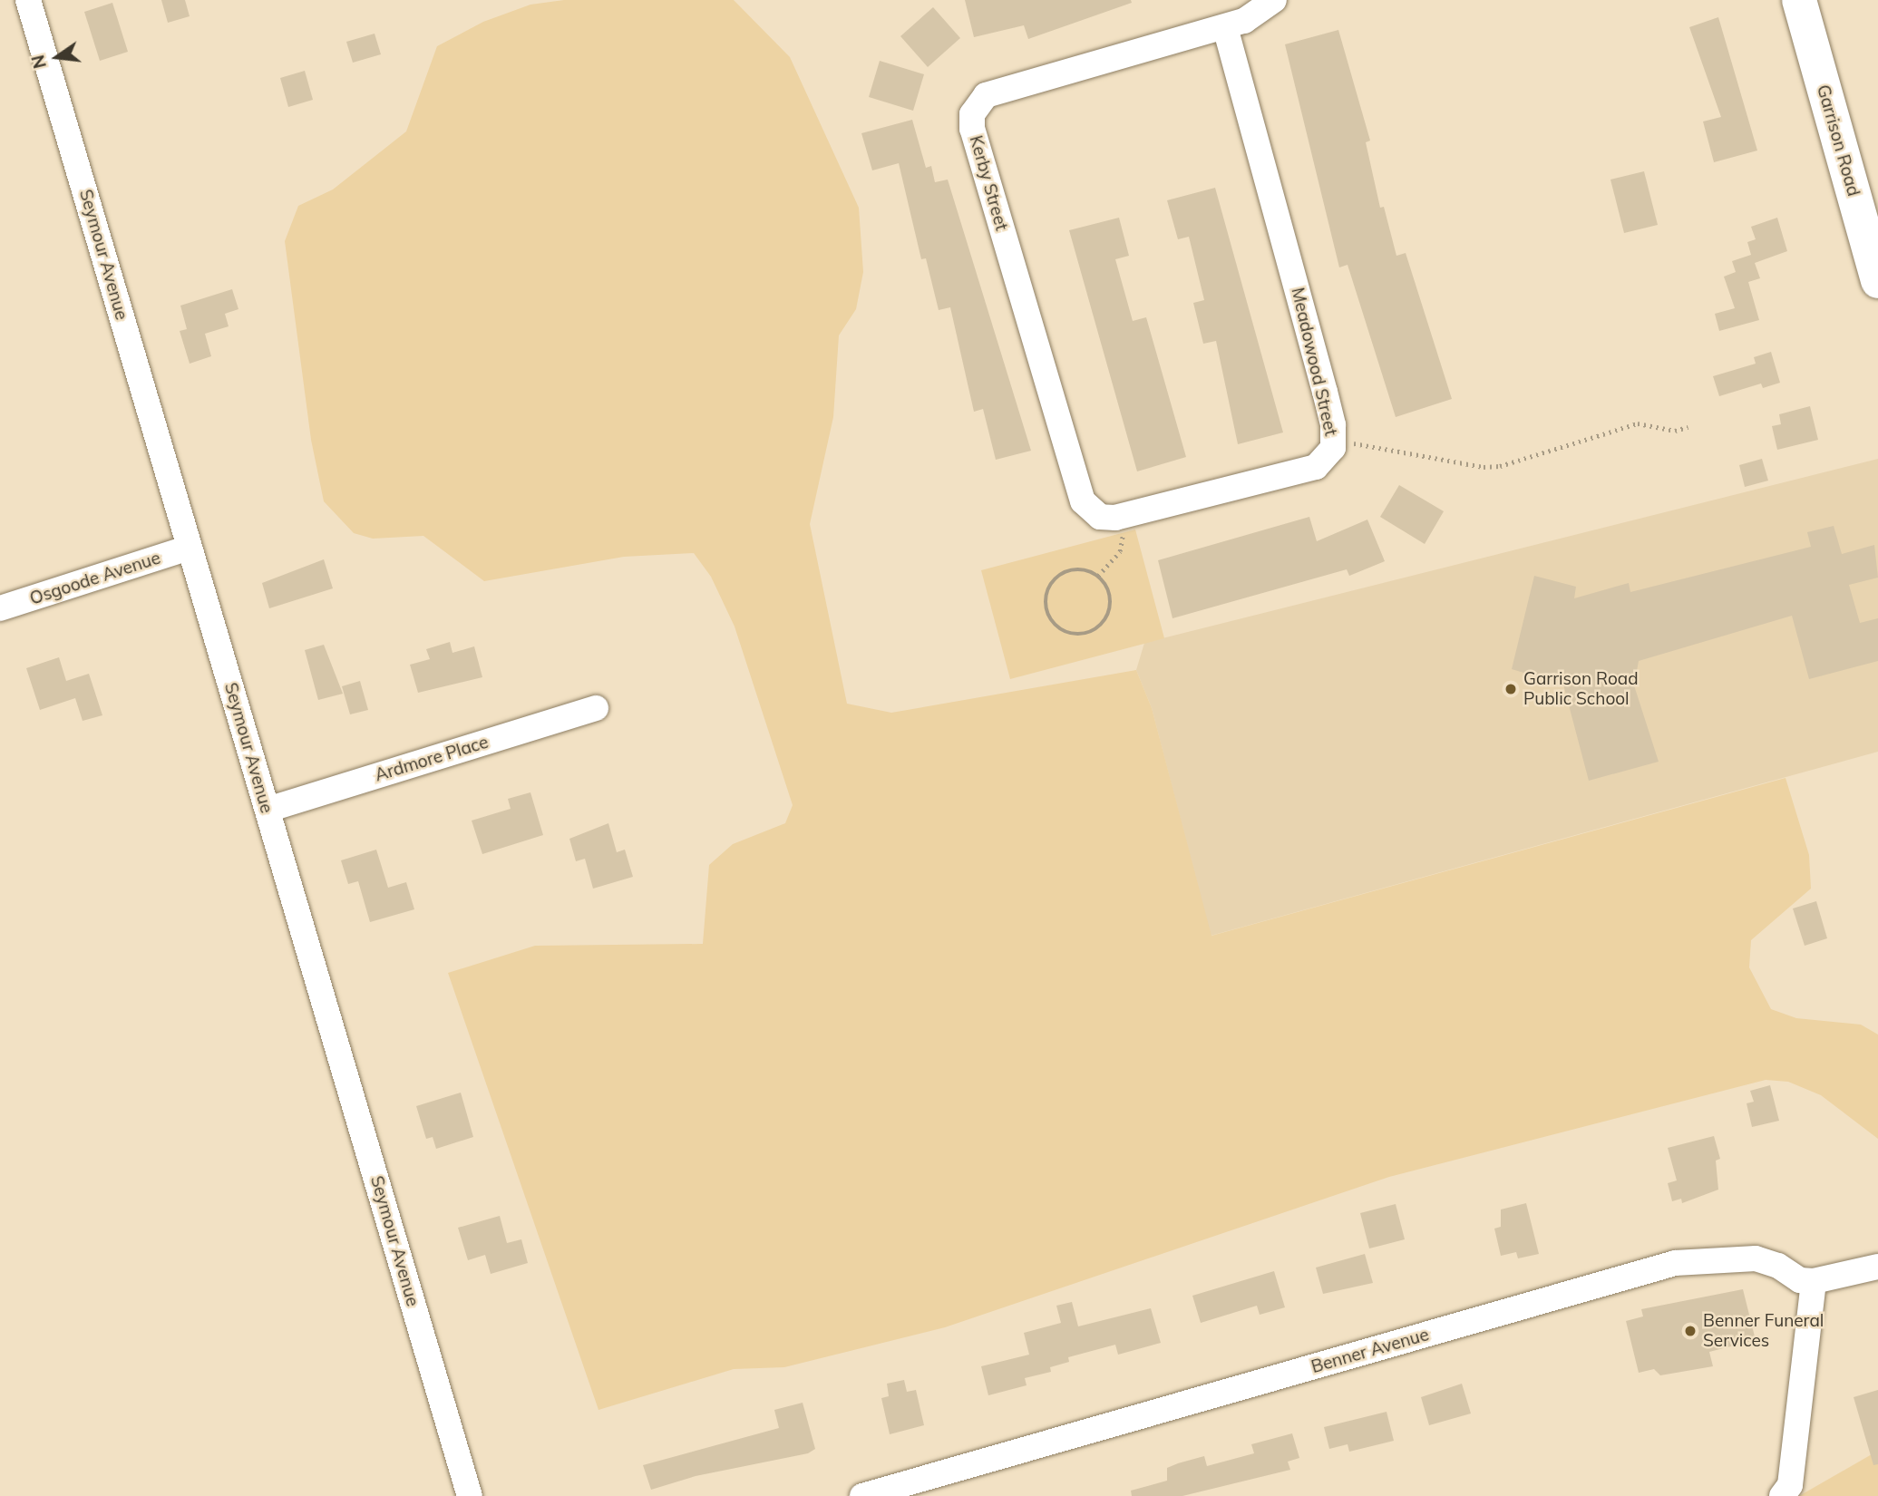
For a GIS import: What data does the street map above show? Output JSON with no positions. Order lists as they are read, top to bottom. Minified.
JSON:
{"streets":{"main road":["Garrison Road"],"street":["Kerby Street","Seymour Avenue","Meadowood Street","Osgoode Avenue","Ardmore Place","Benner Avenue"]},"crossings":[["Kerby Street","Meadowood Street"],["Seymour Avenue","Osgoode Avenue"],["Seymour Avenue","Ardmore Place"]],"places":["Garrison Road Public School","Benner Funeral Services"],"north":"left"}
